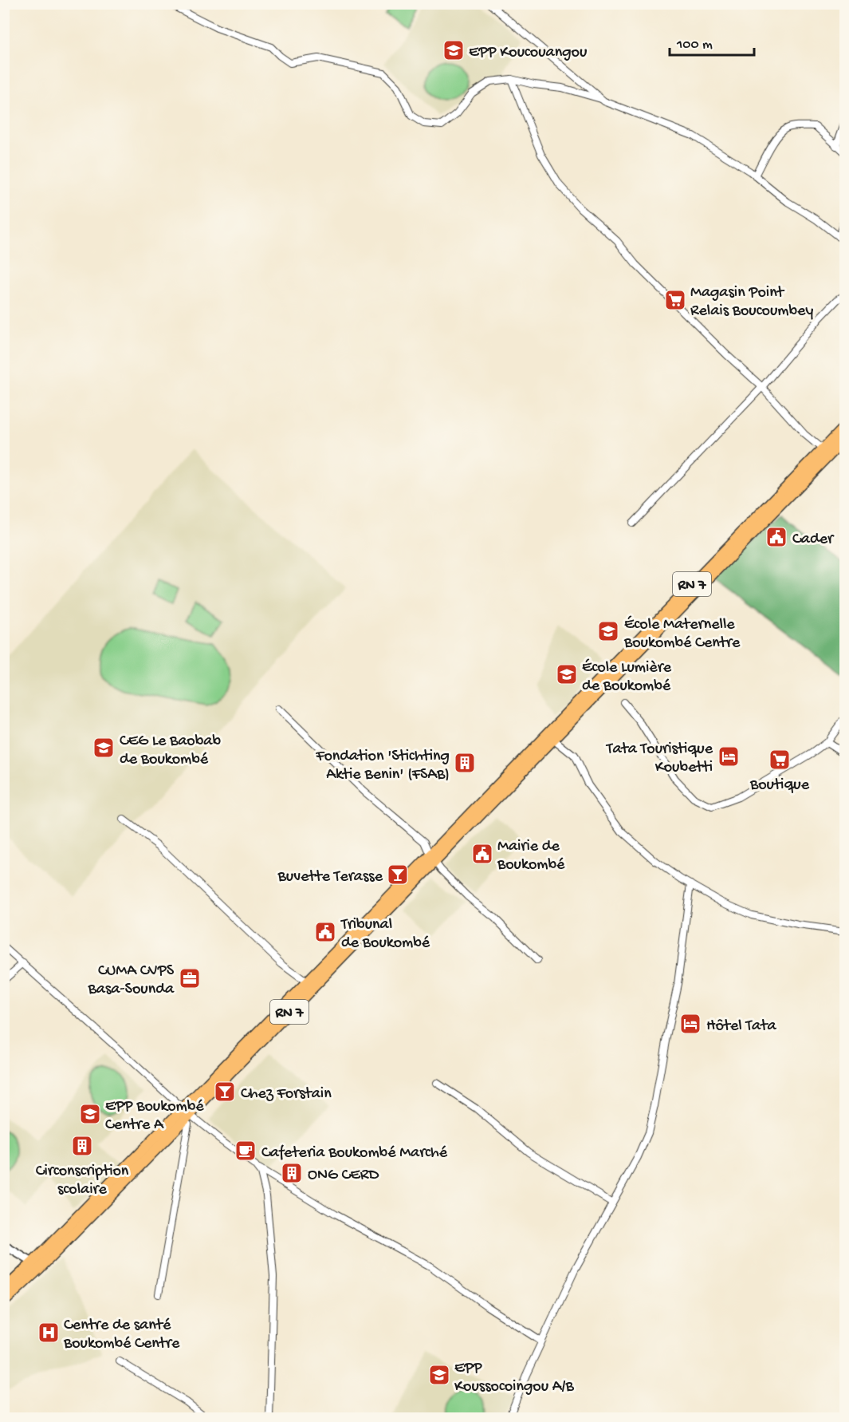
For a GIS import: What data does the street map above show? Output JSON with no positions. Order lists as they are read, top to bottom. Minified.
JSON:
{"streets":{"main road":["RN 7"]},"places":{"school or university":["EPP Koucouangou","École Maternelle Boukombé Centre","École Lumière de Boukombé","CEG Le Baobab de Boukombé","EPP Boukombé Centre A","EPP Koussocoingou A/B"],"supermarket":["Magasin Point Relais Boucoumbey","Boutique"],"public building":["Cader","Mairie de Boukombé","Tribunal de Boukombé"],"hotel":["Tata Touristique Koubetti","Hôtel Tata"],"building":["Fondation 'Stichting Aktie Benin' (FSAB)","Circonscription scolaire","ONG CERD"],"bar":["Buvette Terasse","Chez Forstain"],"office":["CUMA CVPS Basa-Sounda"],"cafe":["Cafeteria Boukombé Marché"],"hospital":["Centre de santé Boukombé Centre"]},"scale_bar":"100 m"}
